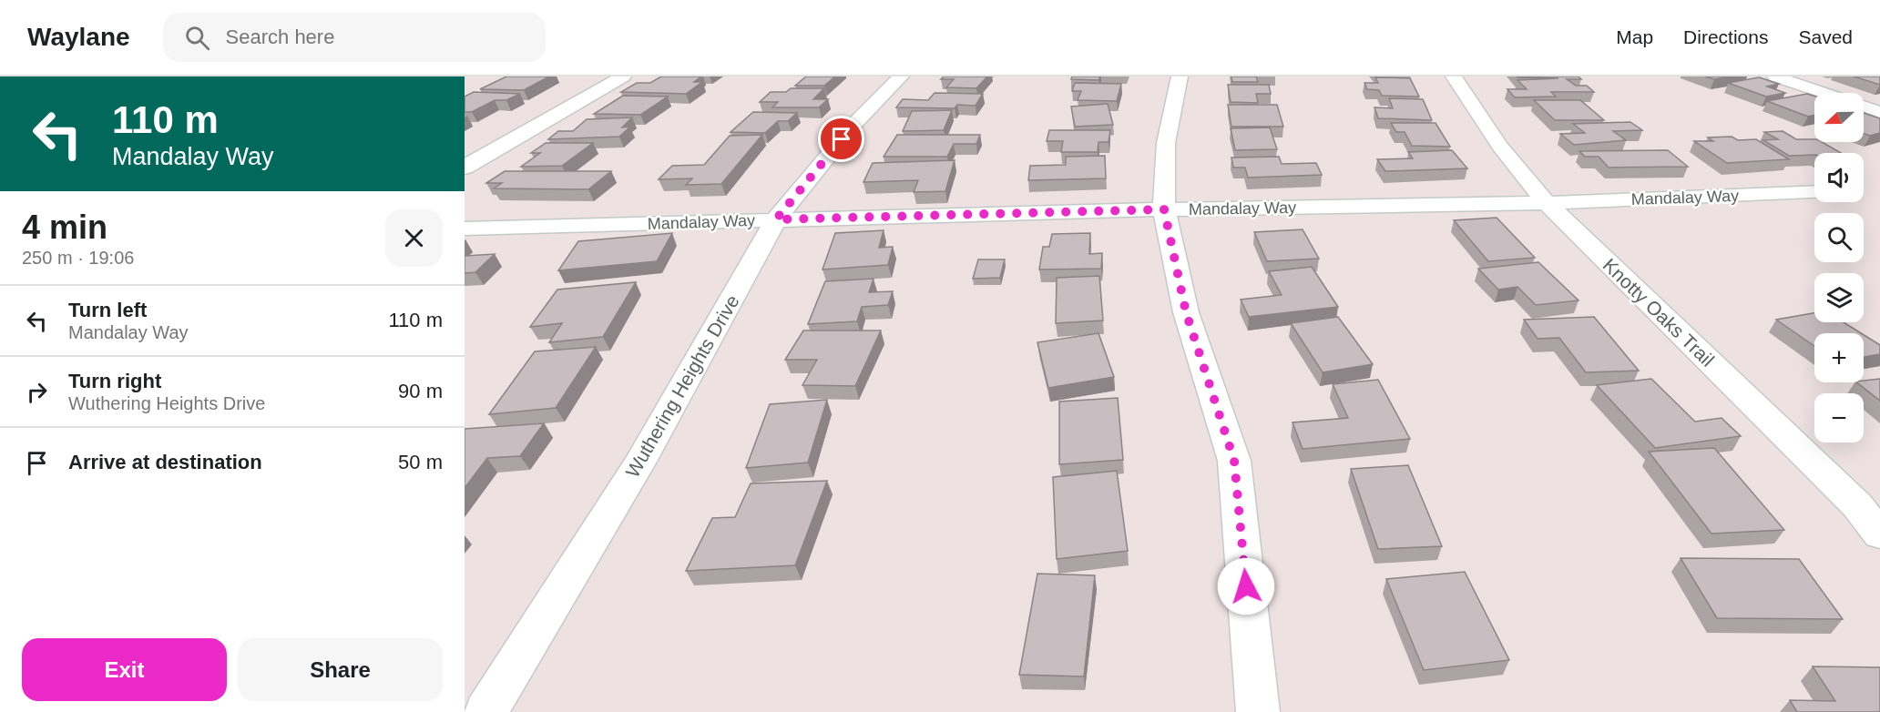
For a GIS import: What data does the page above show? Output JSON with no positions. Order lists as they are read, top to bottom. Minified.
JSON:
{"streets":{"street":["Mandalay Way","Knotty Oaks Trail","Wuthering Heights Drive"]},"crossings":[["Mandalay Way","Knotty Oaks Trail"],["Mandalay Way","Wuthering Heights Drive"]],"north":"left","page":{"header":"Waylane","search":"Search here","nav":["Map","Directions","Saved"],"turn":["110 m","Mandalay Way"],"map_buttons":["+","−"],"heading":["4 min","250 m · 19:06"],"list":[{"name":"Turn left","note":"Mandalay Way","value":"110 m"},{"name":"Turn right","note":"Wuthering Heights Drive","value":"90 m"},{"name":"Arrive at destination","value":"50 m"}],"buttons":["Exit","Share"]}}
